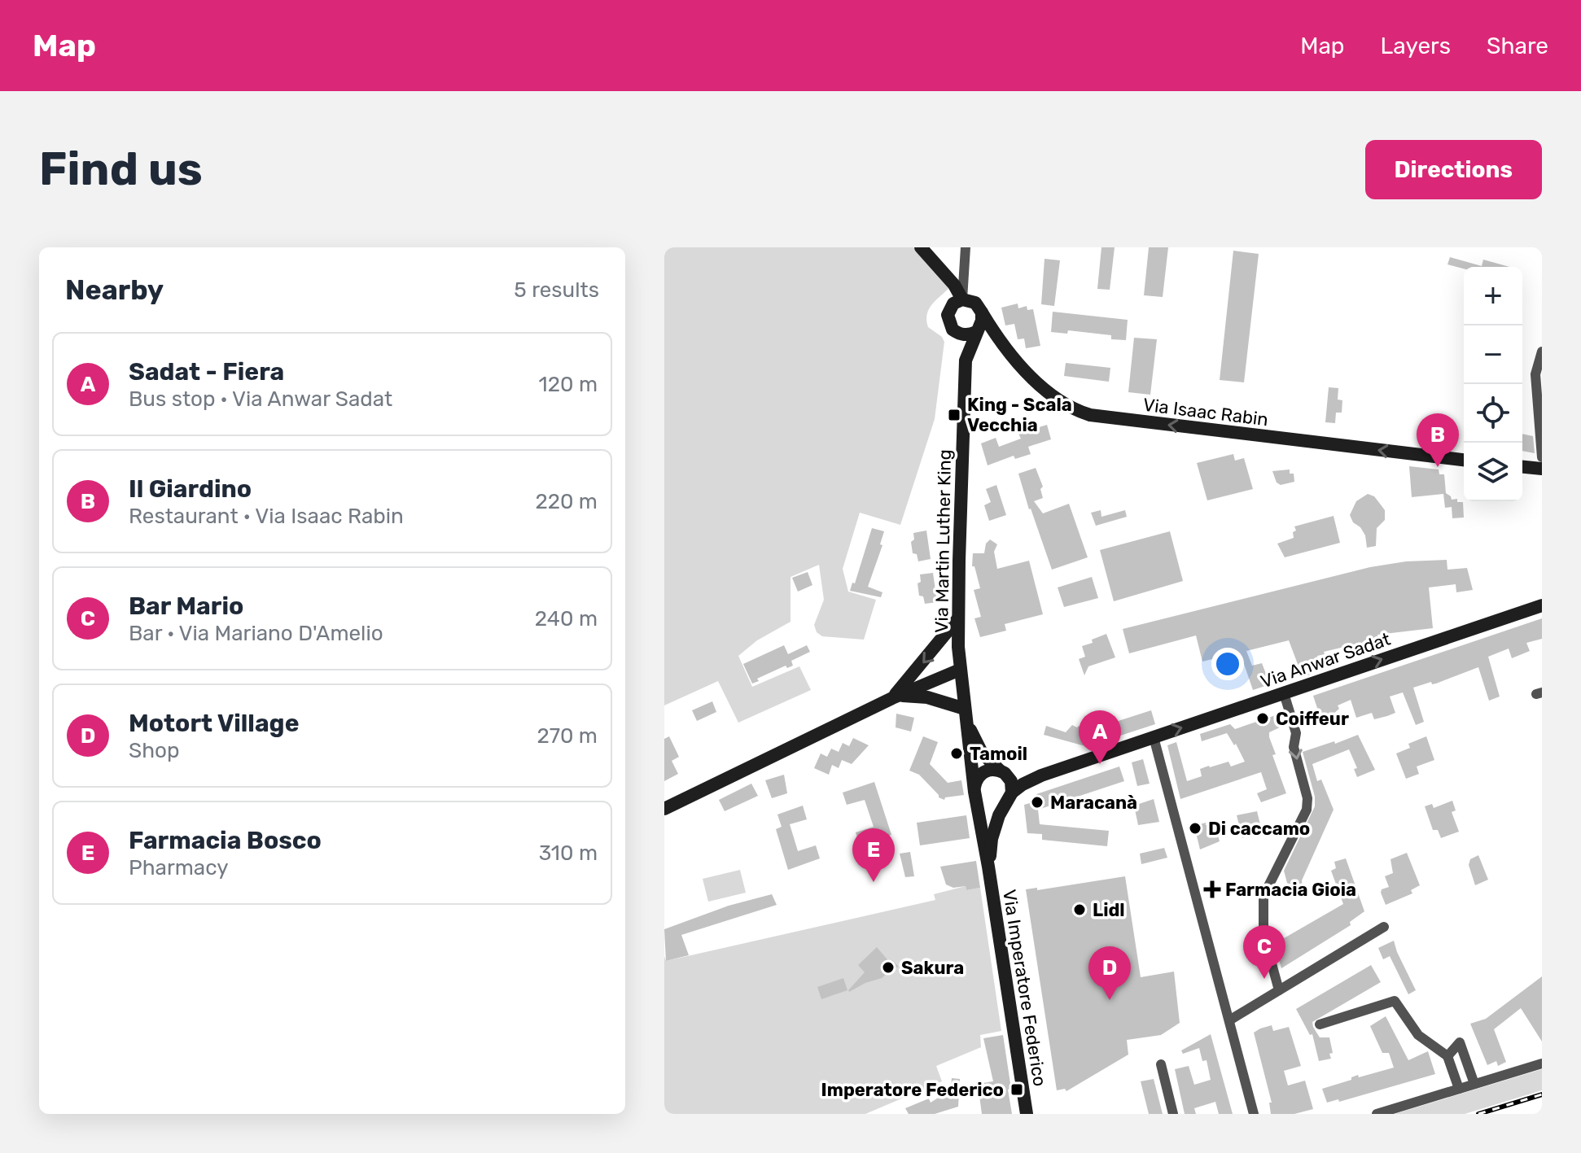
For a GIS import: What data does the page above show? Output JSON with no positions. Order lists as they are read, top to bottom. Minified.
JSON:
{"streets":{"street":["Via Isaac Rabin","Via Martin Luther King","Via Anwar Sadat","Via Imperatore Federico"]},"crossings":[["Via Isaac Rabin","Via Martin Luther King"],["Via Martin Luther King","Via Anwar Sadat"],["Via Martin Luther King","Via Imperatore Federico"],["Via Anwar Sadat","Via Imperatore Federico"]],"one_way":["Via Isaac Rabin","Via Anwar Sadat"],"places":{"transit":["King - Scala Vecchia","Imperatore Federico"],"other":["Coiffeur","Tamoil","Maracanà","Di caccamo","Lidl","Sakura"],"health":["Farmacia Gioia"]},"page":{"header":"Map","nav":["Map","Layers","Share"],"buttons":"Directions","title":"Find us","heading":["Nearby","5 results"],"map_buttons":["+","−"],"list":[{"mark":"A","name":"Sadat - Fiera","note":"Bus stop · Via Anwar Sadat","value":"120 m"},{"mark":"B","name":"Il Giardino","note":"Restaurant · Via Isaac Rabin","value":"220 m"},{"mark":"C","name":"Bar Mario","note":"Bar · Via Mariano D'Amelio","value":"240 m"},{"mark":"D","name":"Motort Village","note":"Shop","value":"270 m"},{"mark":"E","name":"Farmacia Bosco","note":"Pharmacy","value":"310 m"}],"pins":["B","A","E","C","D"]}}
